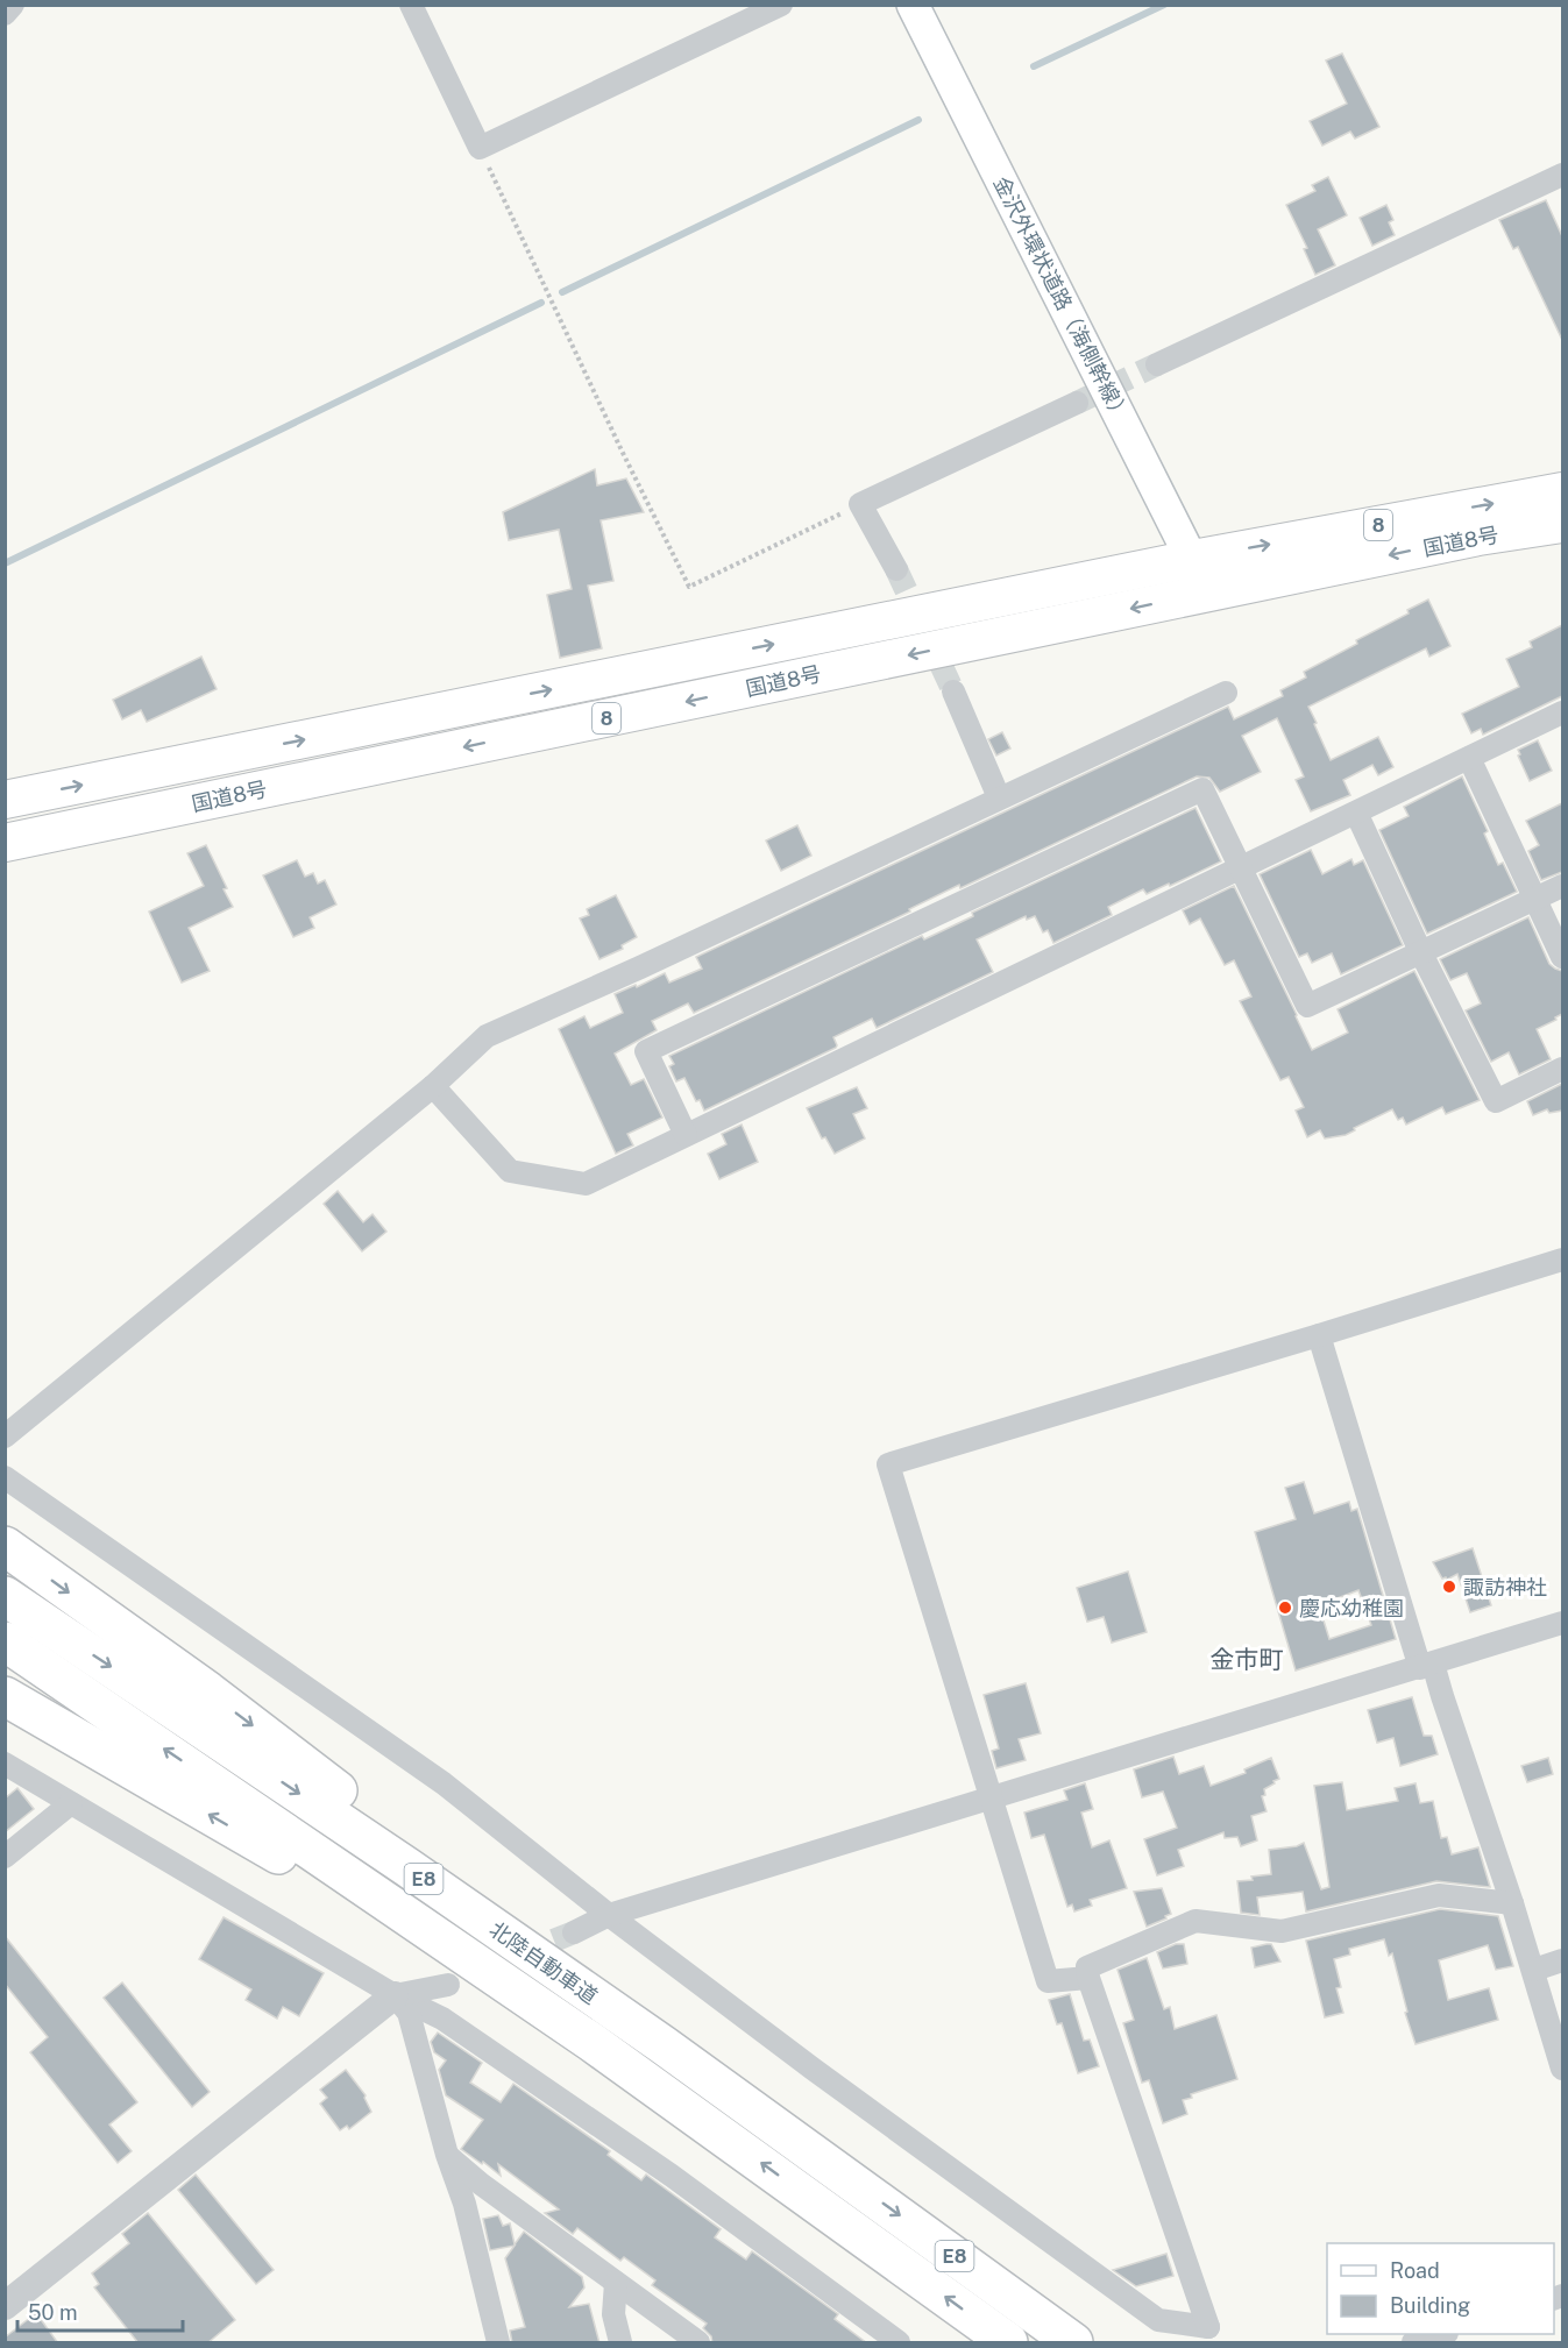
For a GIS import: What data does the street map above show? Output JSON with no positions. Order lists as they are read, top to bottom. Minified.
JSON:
{"streets":{"highway":["8","国道8号","E8","北陸自動車道"],"main road":["金沢外環状道路（海側幹線）"]},"crossings":[["金沢外環状道路（海側幹線）","国道8号"]],"districts":["金市町"],"places":["諏訪神社","慶応幼稚園"],"legend":["Road","Building"],"scale_bar":"50 m"}
